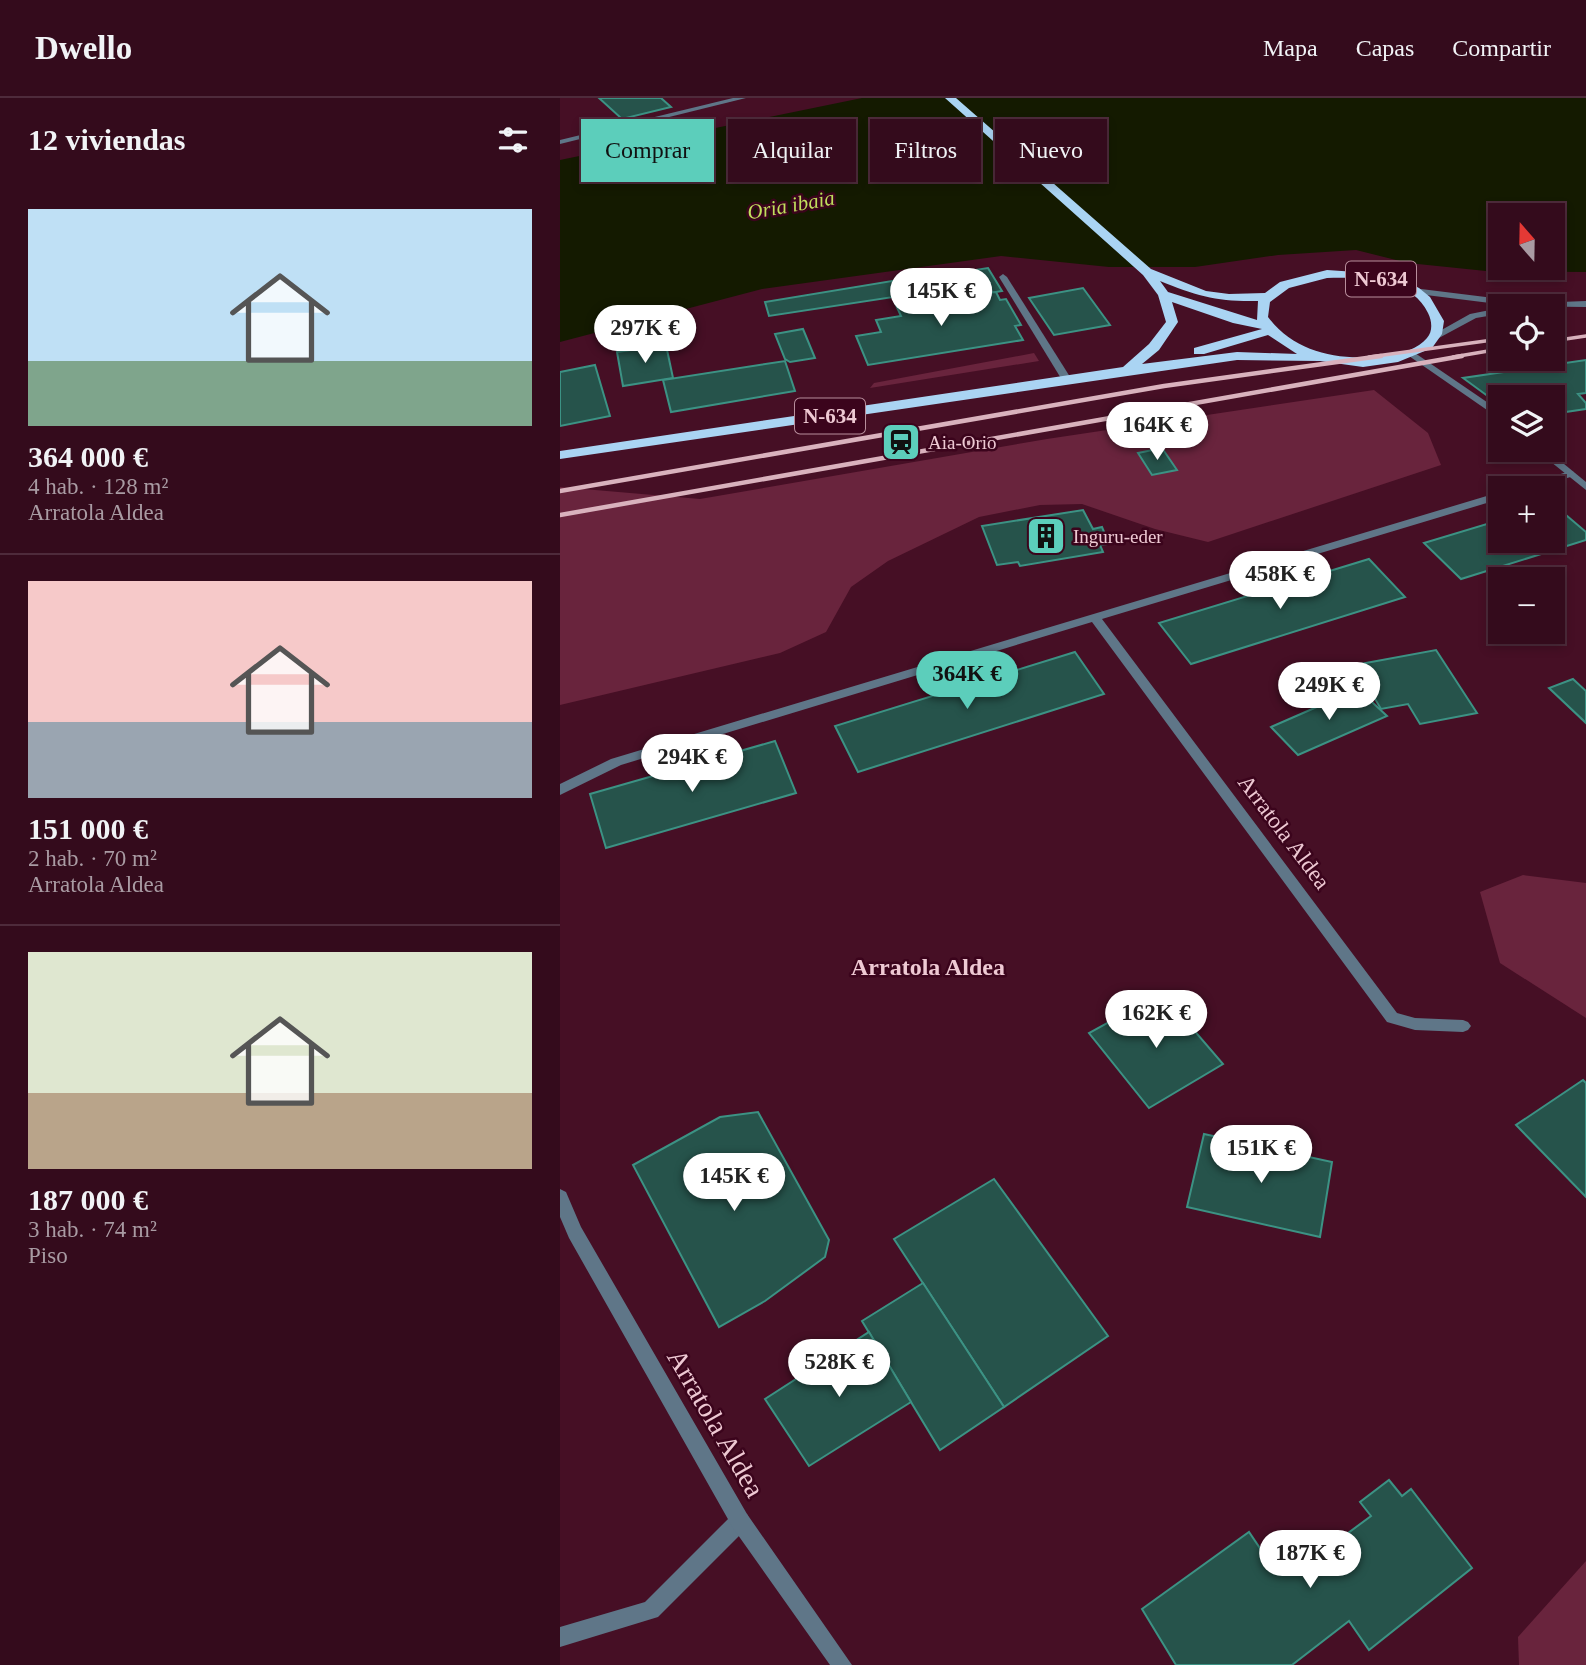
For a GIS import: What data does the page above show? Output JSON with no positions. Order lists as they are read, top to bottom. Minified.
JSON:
{"streets":{"highway":["N-634"],"street":["Arratola Aldea"]},"districts":["Arratola Aldea"],"water":["Oria ibaia"],"places":{"station":["Aia-Orio"],"building":["Inguru-eder"]},"north":"top","page":{"header":"Dwello","nav":["Mapa","Capas","Compartir"],"heading":"12 viviendas","chip":["Comprar","Alquilar","Filtros","Nuevo"],"list":[{"name":"364 000 €","note":"4 hab. · 128 m² · Arratola Aldea"},{"name":"151 000 €","note":"2 hab. · 70 m² · Arratola Aldea"},{"name":"187 000 €","note":"3 hab. · 74 m² · Piso"}],"map_buttons":["+","−"],"price":["145K €","297K €","164K €","458K €","364K €","249K €","294K €","162K €","151K €","145K €","528K €","187K €"]}}
